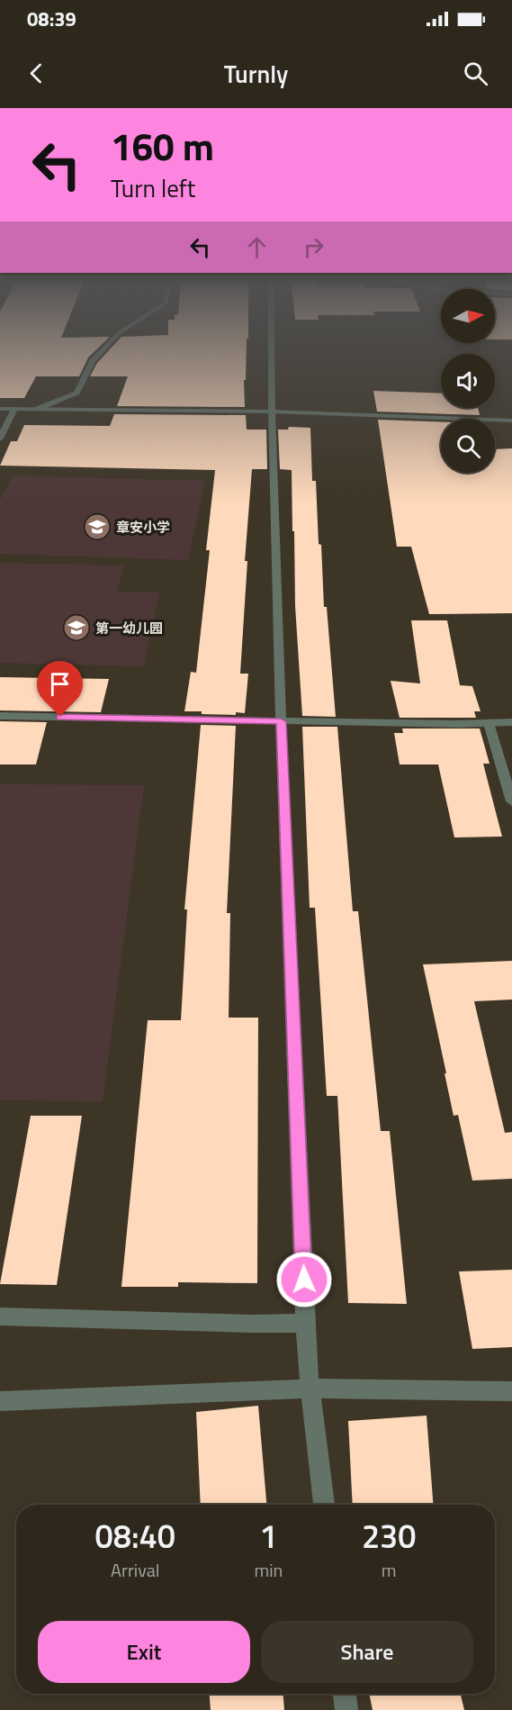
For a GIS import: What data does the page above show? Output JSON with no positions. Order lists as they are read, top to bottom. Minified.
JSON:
{"places":{"school or university":["章安小学","第一幼儿园"]},"north":"right","page":{"status":"08:39","header":"Turnly","turn":["160 m","Turn left"],"eta":["08:40","Arrival","1","min","230","m"],"buttons":["Exit","Share"]}}
